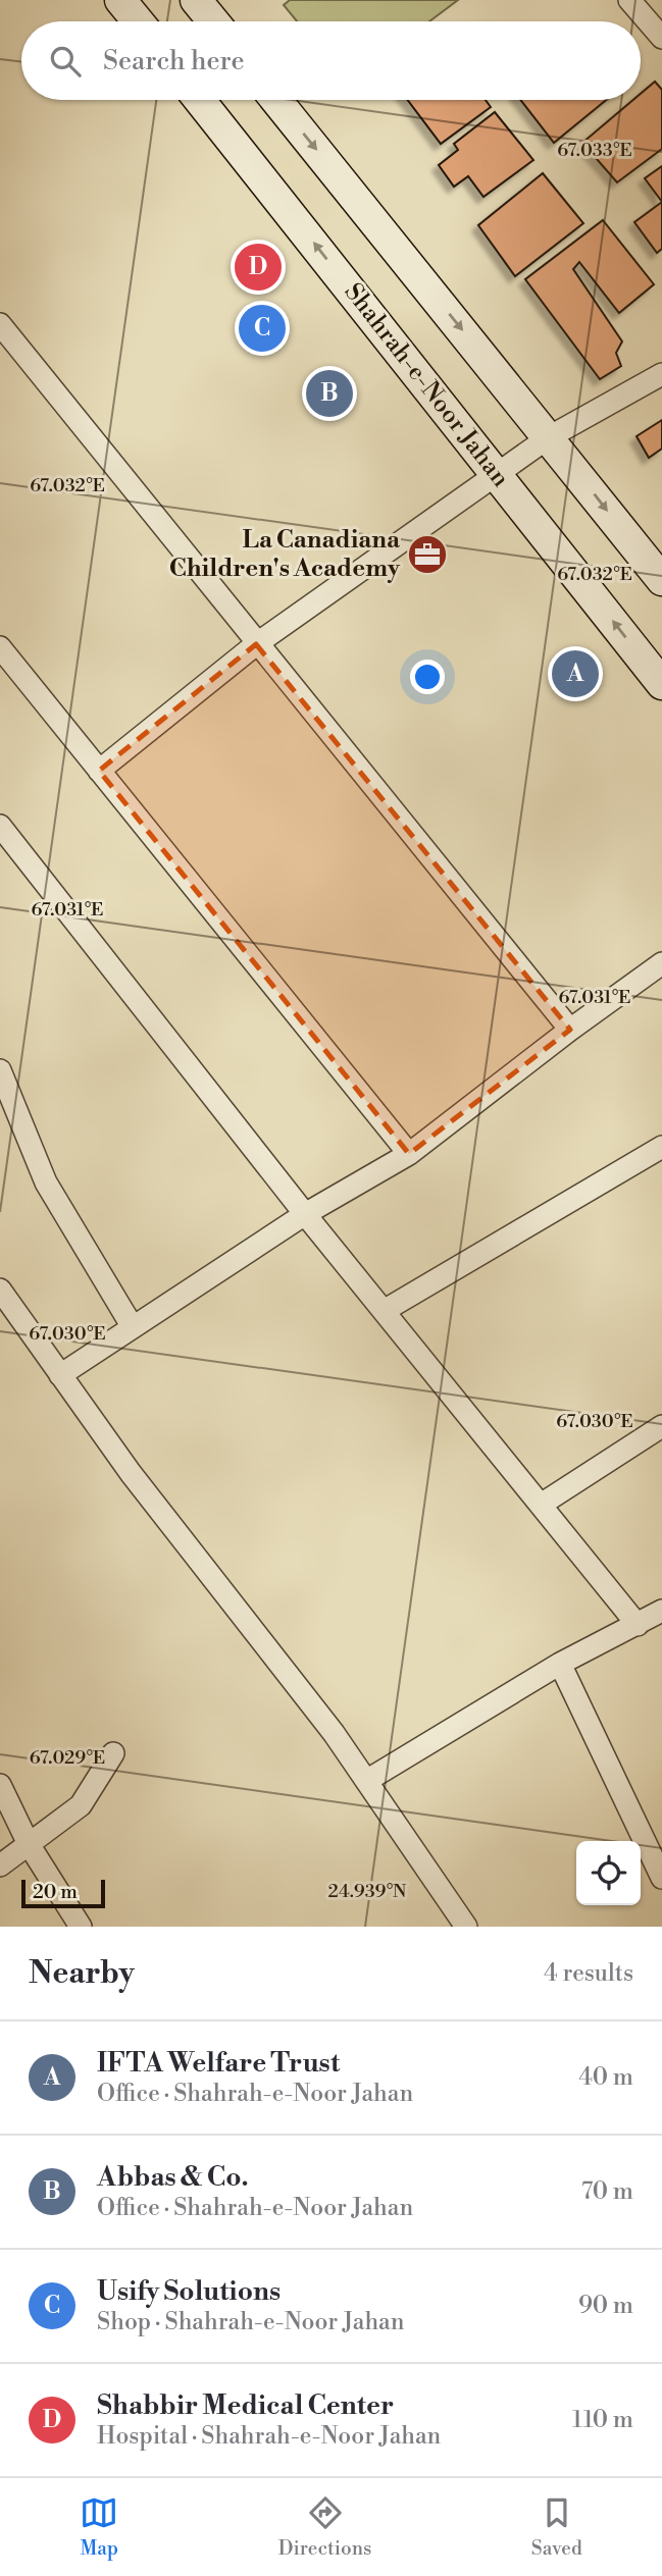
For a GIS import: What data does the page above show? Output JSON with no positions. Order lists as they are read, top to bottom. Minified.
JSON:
{"streets":{"main road":["Shahrah-e-Noor Jahan"]},"places":{"office":["La Canadiana Children's Academy"]},"scale_bar":"20 m","page":{"search":"Search here","pins":["D","C","B","A"],"scale":"20 m","heading":["Nearby","4 results"],"list":[{"mark":"A","name":"IFTA Welfare Trust","note":"Office · Shahrah-e-Noor Jahan","value":"40 m"},{"mark":"B","name":"Abbas & Co.","note":"Office · Shahrah-e-Noor Jahan","value":"70 m"},{"mark":"C","name":"Usify Solutions","note":"Shop · Shahrah-e-Noor Jahan","value":"90 m"},{"mark":"D","name":"Shabbir Medical Center","note":"Hospital · Shahrah-e-Noor Jahan","value":"110 m"}],"nav":["Map","Directions","Saved"]},"coordinates":["67.033°E","67.032°E","67.031°E","67.030°E","67.029°E","24.939°N"]}
